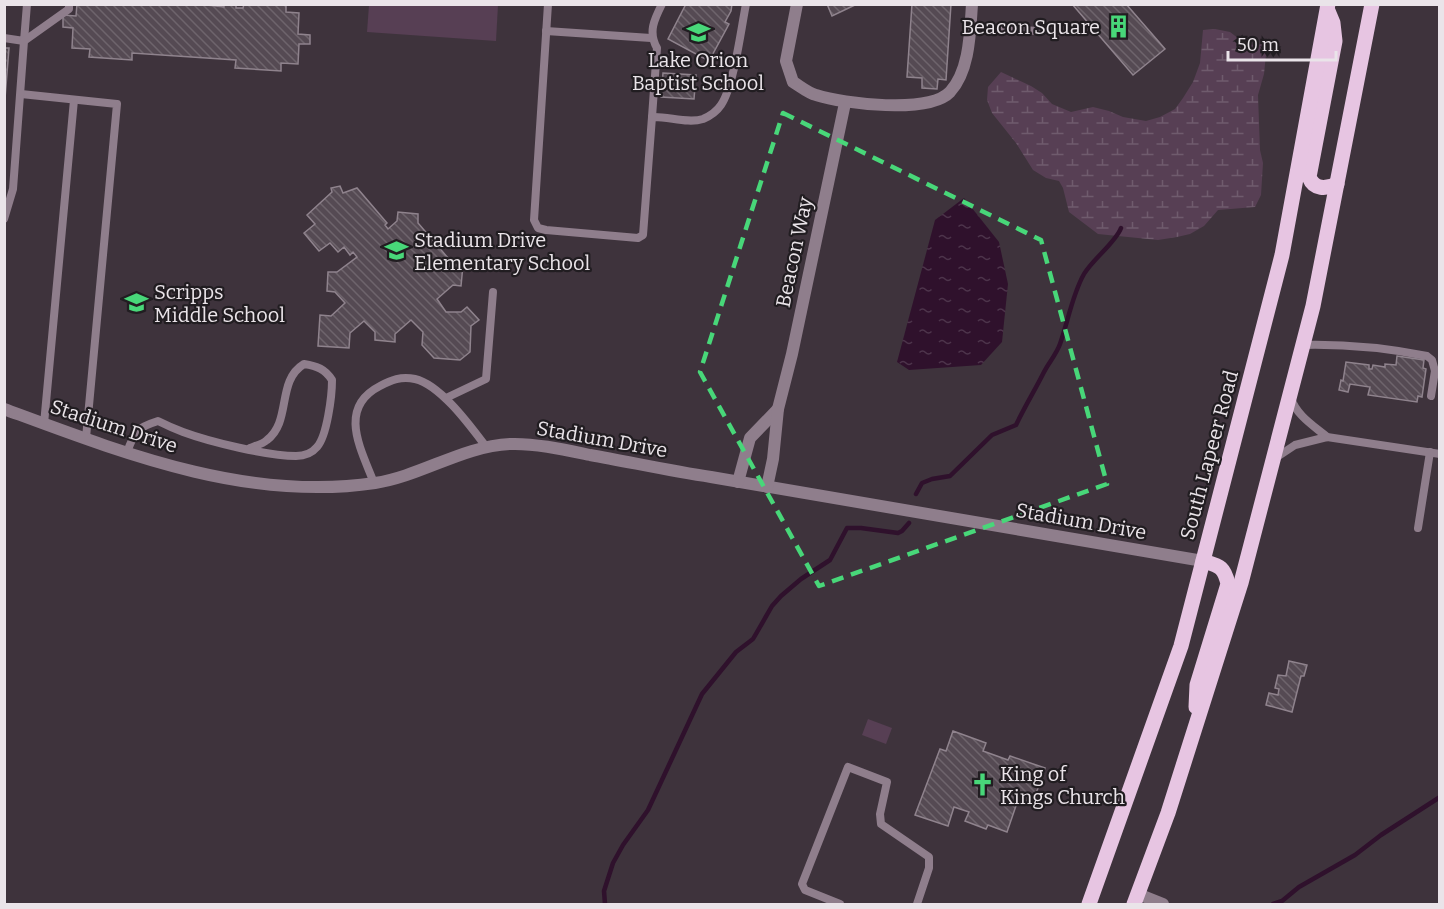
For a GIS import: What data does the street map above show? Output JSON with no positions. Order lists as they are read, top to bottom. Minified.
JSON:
{"streets":{"main road":["South Lapeer Road"],"street":["Beacon Way","Stadium Drive"]},"crossings":[["Beacon Way","Stadium Drive"],["Stadium Drive","South Lapeer Road"]],"places":{"building":["Beacon Square"],"school or university":["Lake Orion Baptist School","Stadium Drive Elementary School","Scripps Middle School"],"church":["King of Kings Church"]},"scale_bar":"50 m"}
